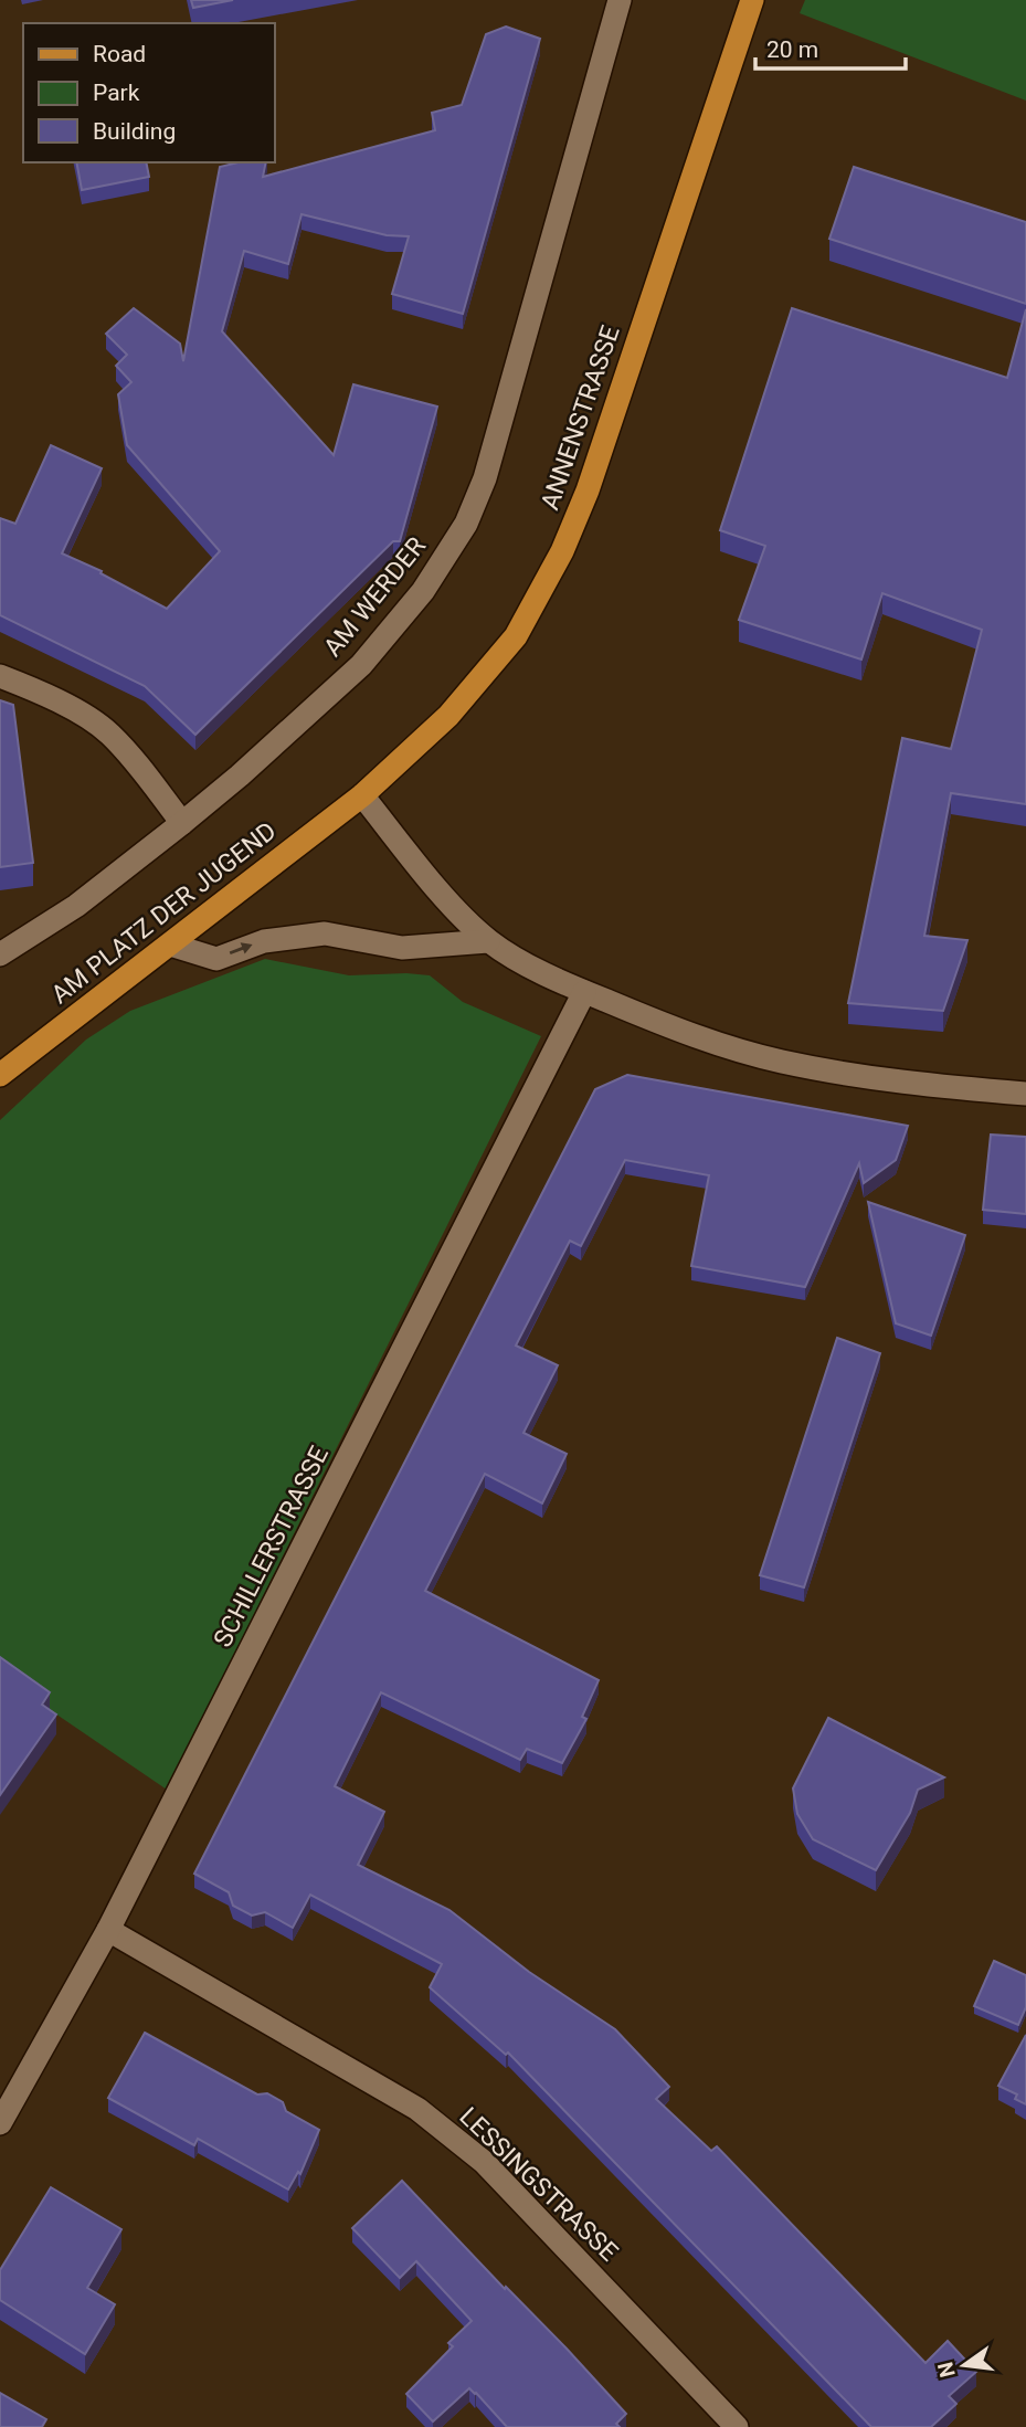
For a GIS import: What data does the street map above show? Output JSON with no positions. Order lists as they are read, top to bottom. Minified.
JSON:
{"streets":{"main road":["ANNENSTRASSE","AM PLATZ DER JUGEND"],"street":["AM WERDER","SCHILLERSTRASSE","LESSINGSTRASSE"]},"crossings":[["ANNENSTRASSE","AM PLATZ DER JUGEND"],["SCHILLERSTRASSE","LESSINGSTRASSE"]],"legend":["Road","Park","Building"],"scale_bar":"20 m","north":"left"}
